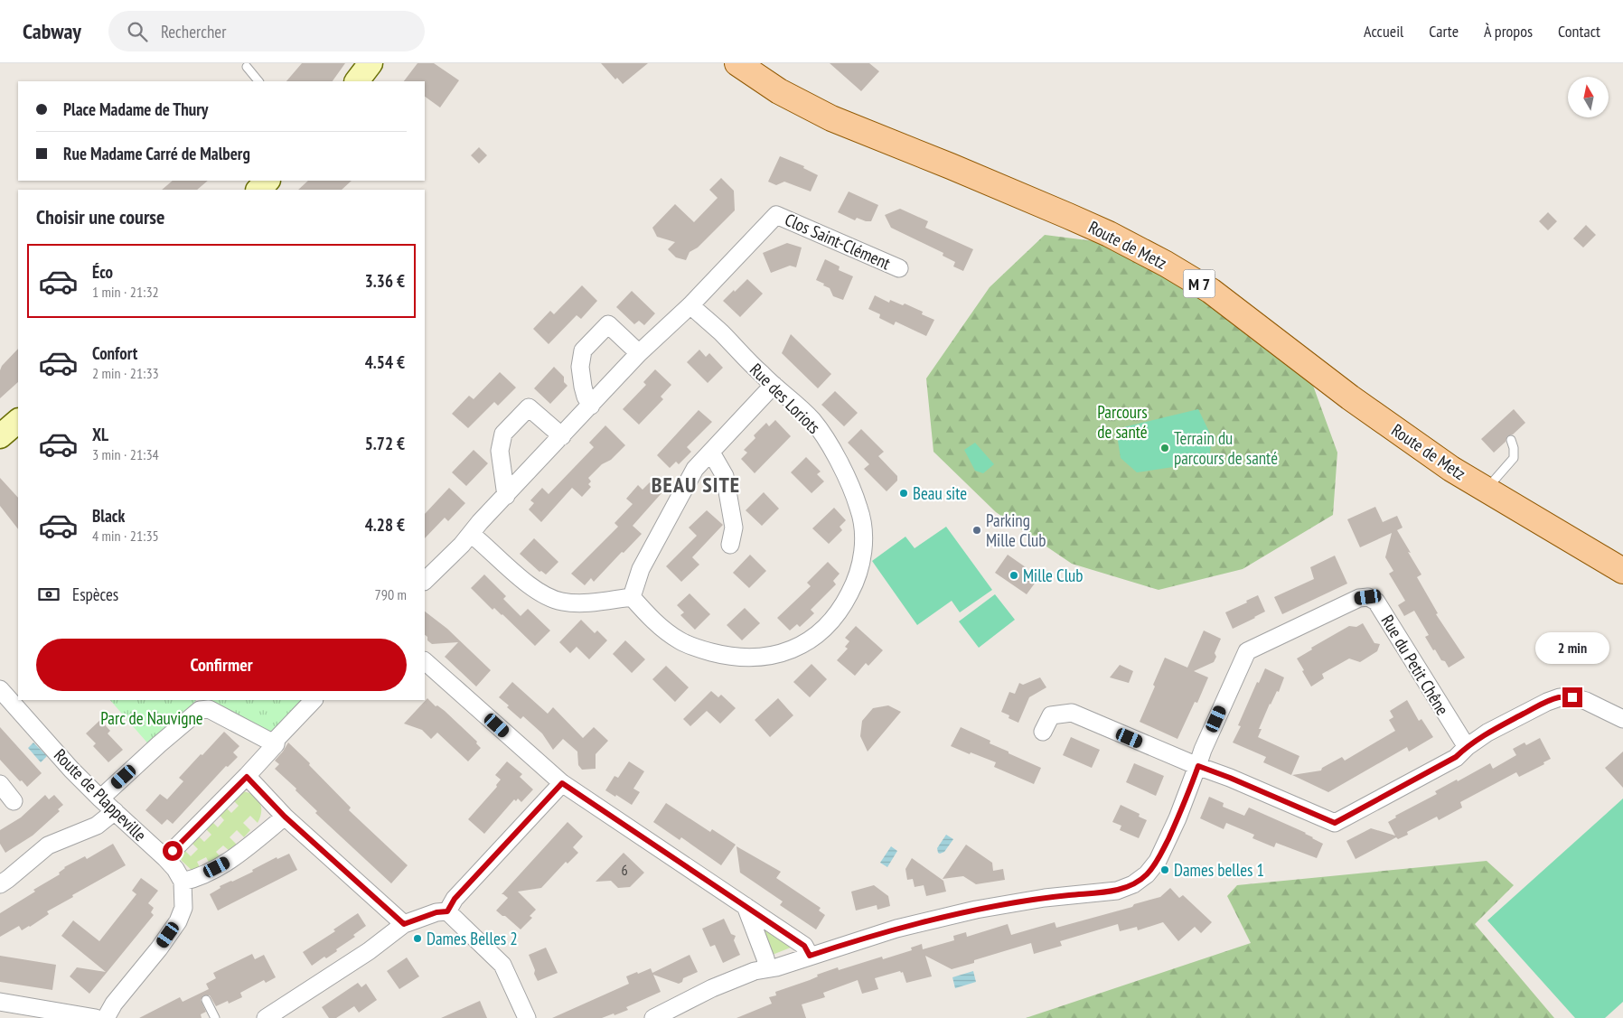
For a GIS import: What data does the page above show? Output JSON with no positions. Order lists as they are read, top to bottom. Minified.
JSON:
{"streets":{"main road":["Route de Metz","M 7"],"street":["Clos Saint-Clément","Rue des Loriots","Rue du Petit Chêne","Route de Plappeville"]},"crossings":[["Clos Saint-Clément","Rue des Loriots"]],"districts":["BEAU SITE"],"parks":["Parcours de santé","Parc de Nauvigne"],"places":["Terrain du parcours de santé","Beau site","Parking Mille Club","Mille Club","Dames belles 1","Dames Belles 2"],"house_numbers":["6"],"north":"top","page":{"header":"Cabway","search":"Rechercher","nav":["Accueil","Carte","À propos","Contact"],"banner":["Place Madame de Thury","Rue Madame Carré de Malberg"],"heading":"Choisir une course","list":[{"name":"Éco","note":"1 min · 21:32","value":"3.36 €"},{"name":"Confort","note":"2 min · 21:33","value":"4.54 €"},{"name":"XL","note":"3 min · 21:34","value":"5.72 €"},{"name":"Black","note":"4 min · 21:35","value":"4.28 €"}],"pay":["Espèces","790 m"],"buttons":"Confirmer","bubble":"2 min"}}
